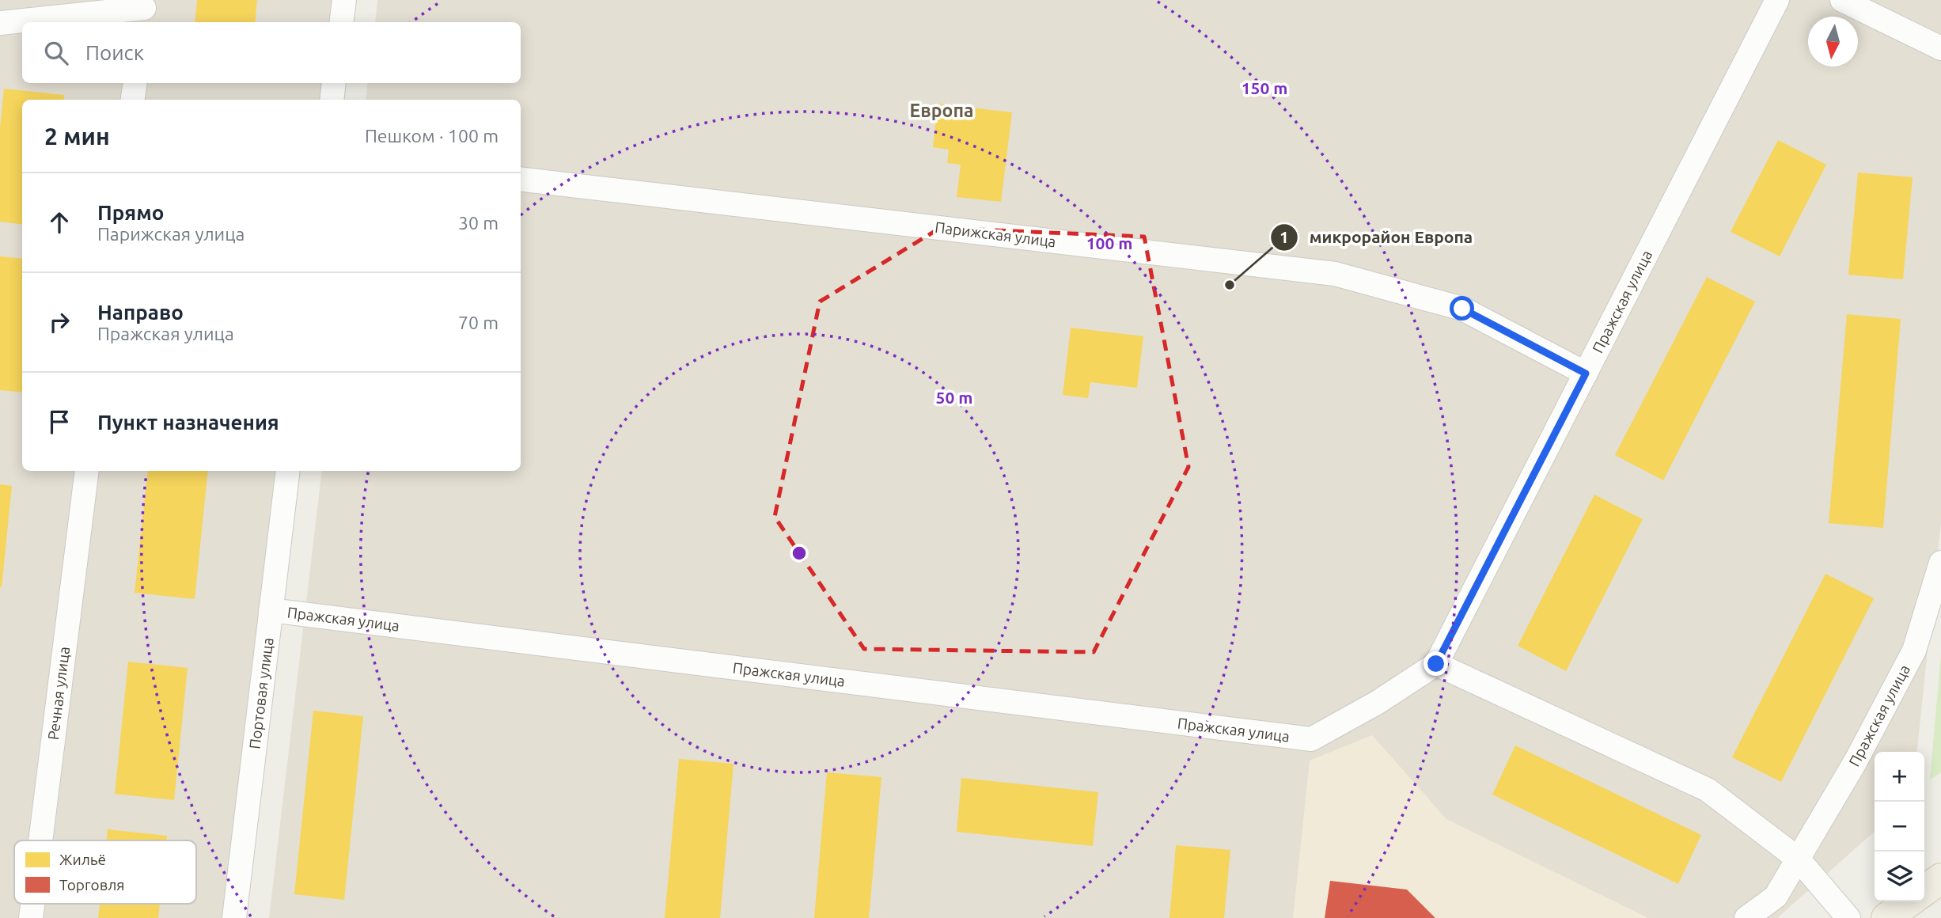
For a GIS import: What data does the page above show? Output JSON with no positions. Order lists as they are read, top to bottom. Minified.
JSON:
{"streets":{"street":["Парижская улица","Пражская улица","Речная улица","Портовая улица"]},"crossings":[["Парижская улица","Пражская улица"],["Пражская улица","Портовая улица"]],"districts":["Европа"],"places":["микрорайон Европа"],"legend":["Жильё","Торговля"],"north":"bottom","page":{"search":"Поиск","heading":["2 мин","Пешком · 100 m"],"list":[["Прямо","Парижская улица","30 m"],["Направо","Пражская улица","70 m"],"Пункт назначения"],"map_buttons":["+","−"]},"rings":["150 m","100 m","50 m"]}
